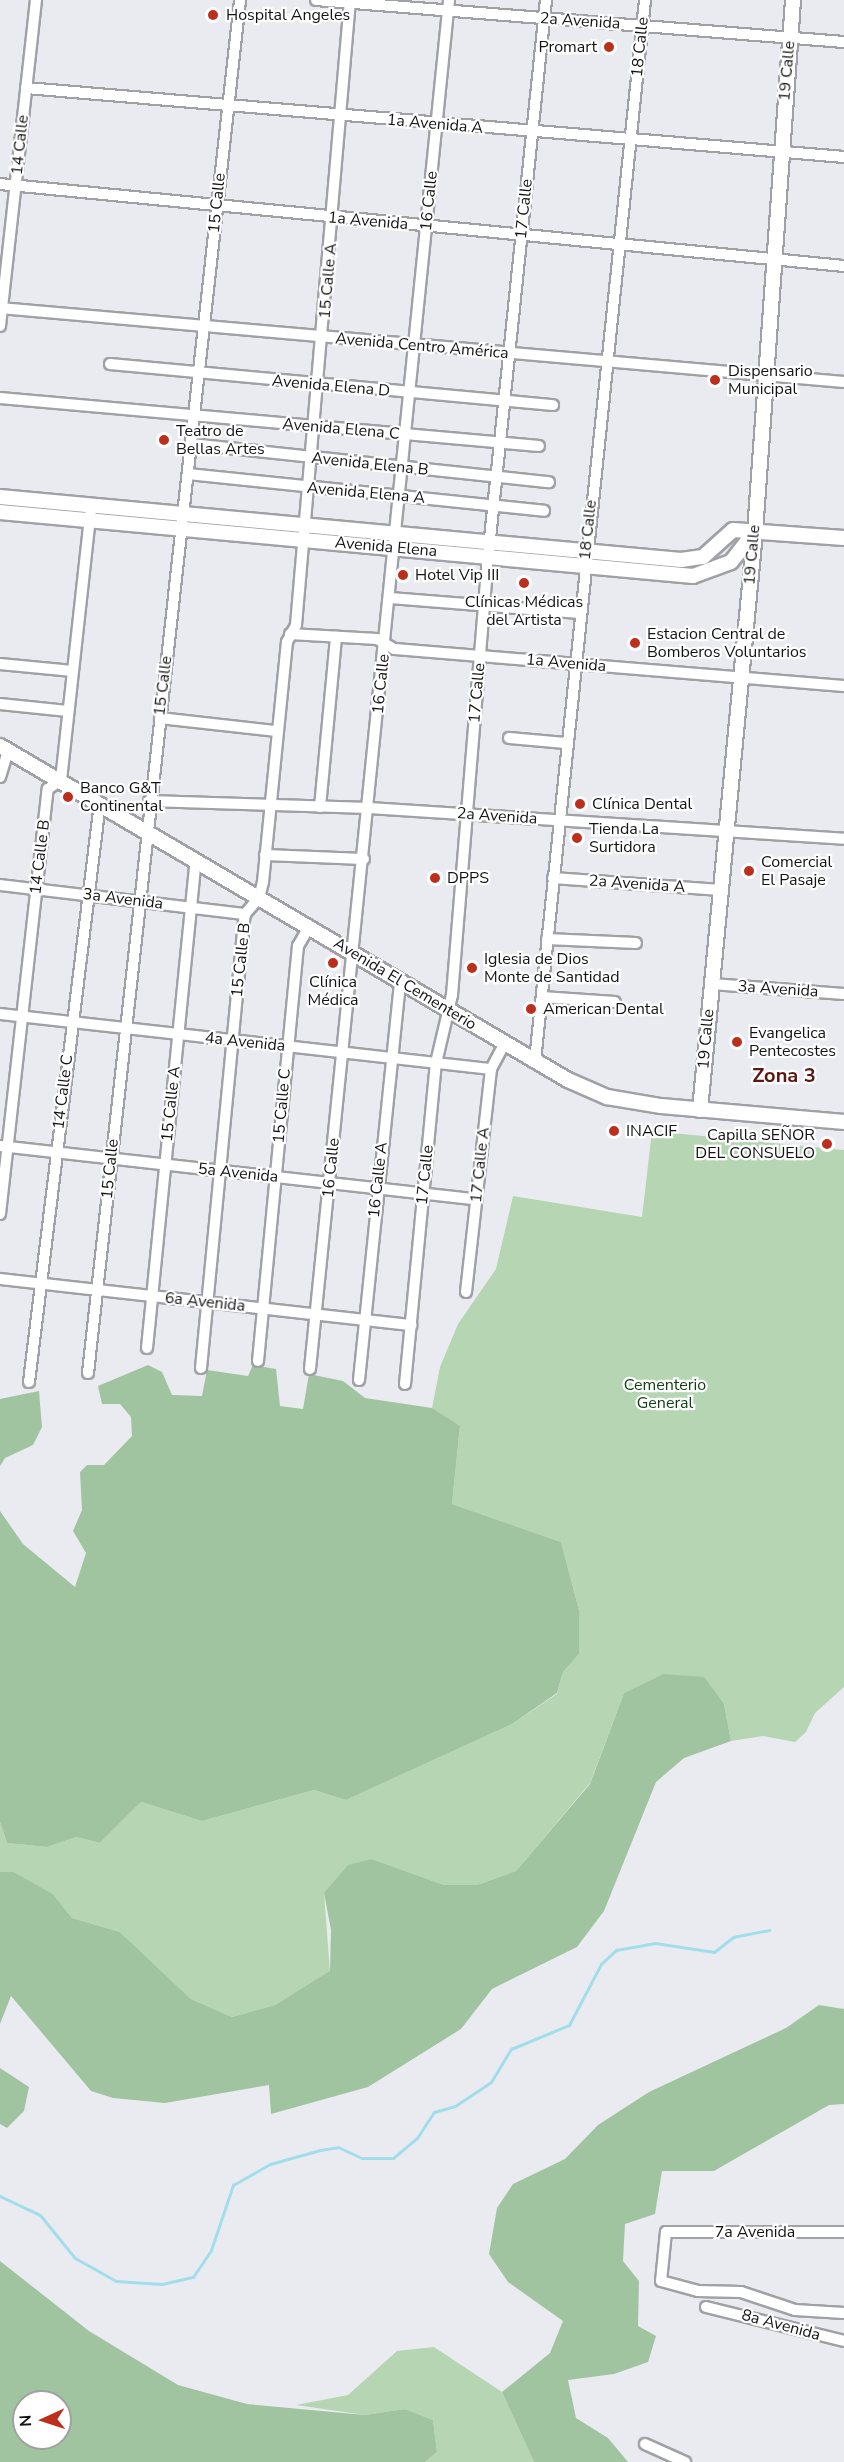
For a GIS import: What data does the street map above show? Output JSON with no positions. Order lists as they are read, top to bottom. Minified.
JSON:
{"streets":{"main road":["19 Calle","Avenida Elena","Avenida El Cementerio"],"street":["2a Avenida","18 Calle","1a Avenida A","14 Calle","16 Calle","15 Calle","17 Calle","1a Avenida","15 Calle A","Avenida Centro América","Avenida Elena D","Avenida Elena C","Avenida Elena B","Avenida Elena A","14 Calle B","2a Avenida A","3a Avenida","15 Calle B","4a Avenida","14 Calle C","15 Calle C","17 Calle A","5a Avenida","16 Calle A","6a Avenida","7a Avenida","8a Avenida"]},"crossings":[["2a Avenida","18 Calle"],["2a Avenida","19 Calle"],["2a Avenida","16 Calle"],["2a Avenida","15 Calle"],["2a Avenida","17 Calle"],["2a Avenida","15 Calle A"],["18 Calle","1a Avenida A"],["18 Calle","1a Avenida"],["18 Calle","Avenida Centro América"],["18 Calle","Avenida Elena"],["18 Calle","2a Avenida A"],["18 Calle","Avenida El Cementerio"],["19 Calle","1a Avenida A"],["19 Calle","1a Avenida"],["19 Calle","Avenida Centro América"],["19 Calle","Avenida Elena"],["19 Calle","2a Avenida A"],["19 Calle","3a Avenida"],["19 Calle","Avenida El Cementerio"],["1a Avenida A","14 Calle"],["1a Avenida A","16 Calle"],["1a Avenida A","15 Calle"],["1a Avenida A","17 Calle"],["1a Avenida A","15 Calle A"],["14 Calle","1a Avenida"],["14 Calle","Avenida Centro América"],["16 Calle","1a Avenida"],["16 Calle","Avenida Centro América"],["16 Calle","Avenida Elena D"],["16 Calle","Avenida Elena C"],["16 Calle","Avenida Elena B"],["16 Calle","Avenida Elena A"],["16 Calle","Avenida Elena"],["16 Calle","Avenida El Cementerio"],["16 Calle","4a Avenida"],["16 Calle","5a Avenida"],["16 Calle","6a Avenida"],["15 Calle","1a Avenida"],["15 Calle","Avenida Centro América"],["15 Calle","Avenida Elena D"],["15 Calle","Avenida Elena C"],["15 Calle","Avenida Elena B"],["15 Calle","Avenida Elena A"],["15 Calle","Avenida Elena"],["15 Calle","3a Avenida"],["15 Calle","Avenida El Cementerio"],["15 Calle","4a Avenida"],["15 Calle","5a Avenida"],["15 Calle","6a Avenida"],["17 Calle","1a Avenida"],["17 Calle","Avenida Centro América"],["17 Calle","Avenida Elena D"],["17 Calle","Avenida Elena C"],["17 Calle","Avenida Elena B"],["17 Calle","Avenida Elena A"],["17 Calle","Avenida Elena"],["17 Calle","Avenida El Cementerio"],["17 Calle","4a Avenida"],["17 Calle","5a Avenida"],["17 Calle","6a Avenida"],["1a Avenida","15 Calle A"],["15 Calle A","Avenida Centro América"],["15 Calle A","Avenida Elena D"],["15 Calle A","Avenida Elena C"],["15 Calle A","Avenida Elena B"],["15 Calle A","Avenida Elena A"],["15 Calle A","Avenida Elena"],["15 Calle A","3a Avenida"],["15 Calle A","Avenida El Cementerio"],["15 Calle A","4a Avenida"],["15 Calle A","5a Avenida"],["15 Calle A","6a Avenida"],["Avenida Elena","14 Calle B"],["14 Calle B","3a Avenida"],["14 Calle B","Avenida El Cementerio"],["14 Calle B","4a Avenida"],["14 Calle B","5a Avenida"],["3a Avenida","15 Calle B"],["3a Avenida","14 Calle C"],["15 Calle B","Avenida El Cementerio"],["15 Calle B","4a Avenida"],["15 Calle B","5a Avenida"],["15 Calle B","6a Avenida"],["Avenida El Cementerio","14 Calle C"],["Avenida El Cementerio","15 Calle C"],["Avenida El Cementerio","17 Calle A"],["Avenida El Cementerio","16 Calle A"],["4a Avenida","14 Calle C"],["4a Avenida","15 Calle C"],["4a Avenida","17 Calle A"],["4a Avenida","16 Calle A"],["14 Calle C","5a Avenida"],["14 Calle C","6a Avenida"],["15 Calle C","5a Avenida"],["15 Calle C","6a Avenida"],["17 Calle A","5a Avenida"],["5a Avenida","16 Calle A"],["16 Calle A","6a Avenida"]],"districts":["Zona 3"],"parks":["Cementerio General"],"places":["Hospital Angeles","Promart","Dispensario Municipal","Teatro de Bellas Artes","Hotel Vip III","Clínicas Médicas del Artista","Estacion Central de Bomberos Voluntarios","Banco G&T Continental","Clínica Dental","Tienda La Surtidora","Comercial El Pasaje","DPPS","Clínica Médica","Iglesia de Dios Monte de Santidad","American Dental","Evangelica Pentecostes","INACIF","Capilla SEÑOR DEL CONSUELO"],"north":"left"}
